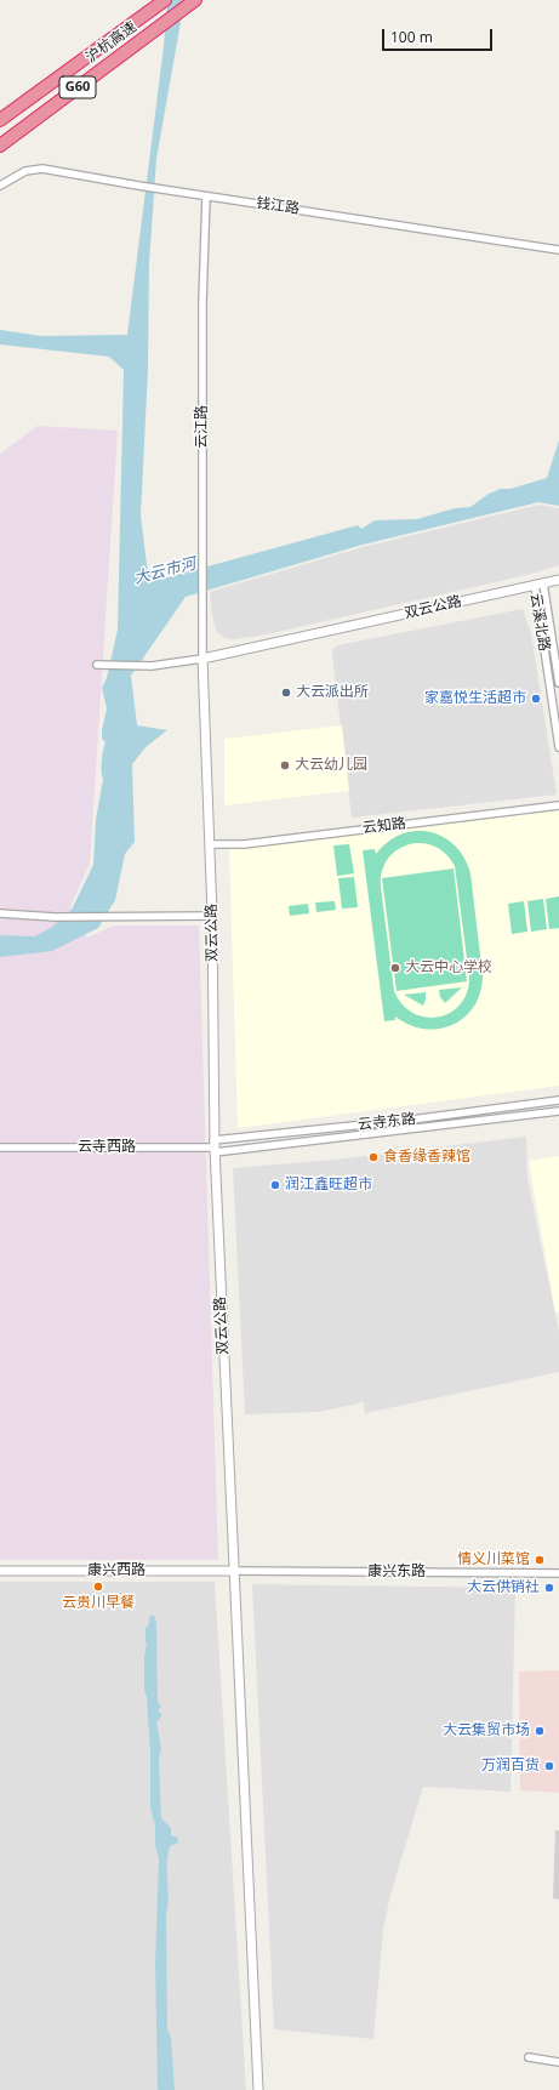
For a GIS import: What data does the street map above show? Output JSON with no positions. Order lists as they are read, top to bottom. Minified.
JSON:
{"streets":{"highway":["沪杭高速","G60"],"street":["钱江路","云江路","双云公路","云溪北路","云知路","云寺东路","云寺西路","康兴西路","康兴东路"]},"crossings":[["钱江路","云江路"],["云江路","双云公路"],["双云公路","云溪北路"],["双云公路","云知路"],["双云公路","云寺东路"],["双云公路","云寺西路"],["双云公路","康兴西路"],["双云公路","康兴东路"],["云寺东路","云寺西路"],["康兴西路","康兴东路"]],"water":["大云市河"],"places":["大云派出所","家嘉悦生活超市","大云幼儿园","大云中心学校","食香缘香辣馆","润江鑫旺超市","情义川菜馆","云贵川早餐","大云供销社","大云集贸市场","万润百货"],"scale_bar":"100 m"}
